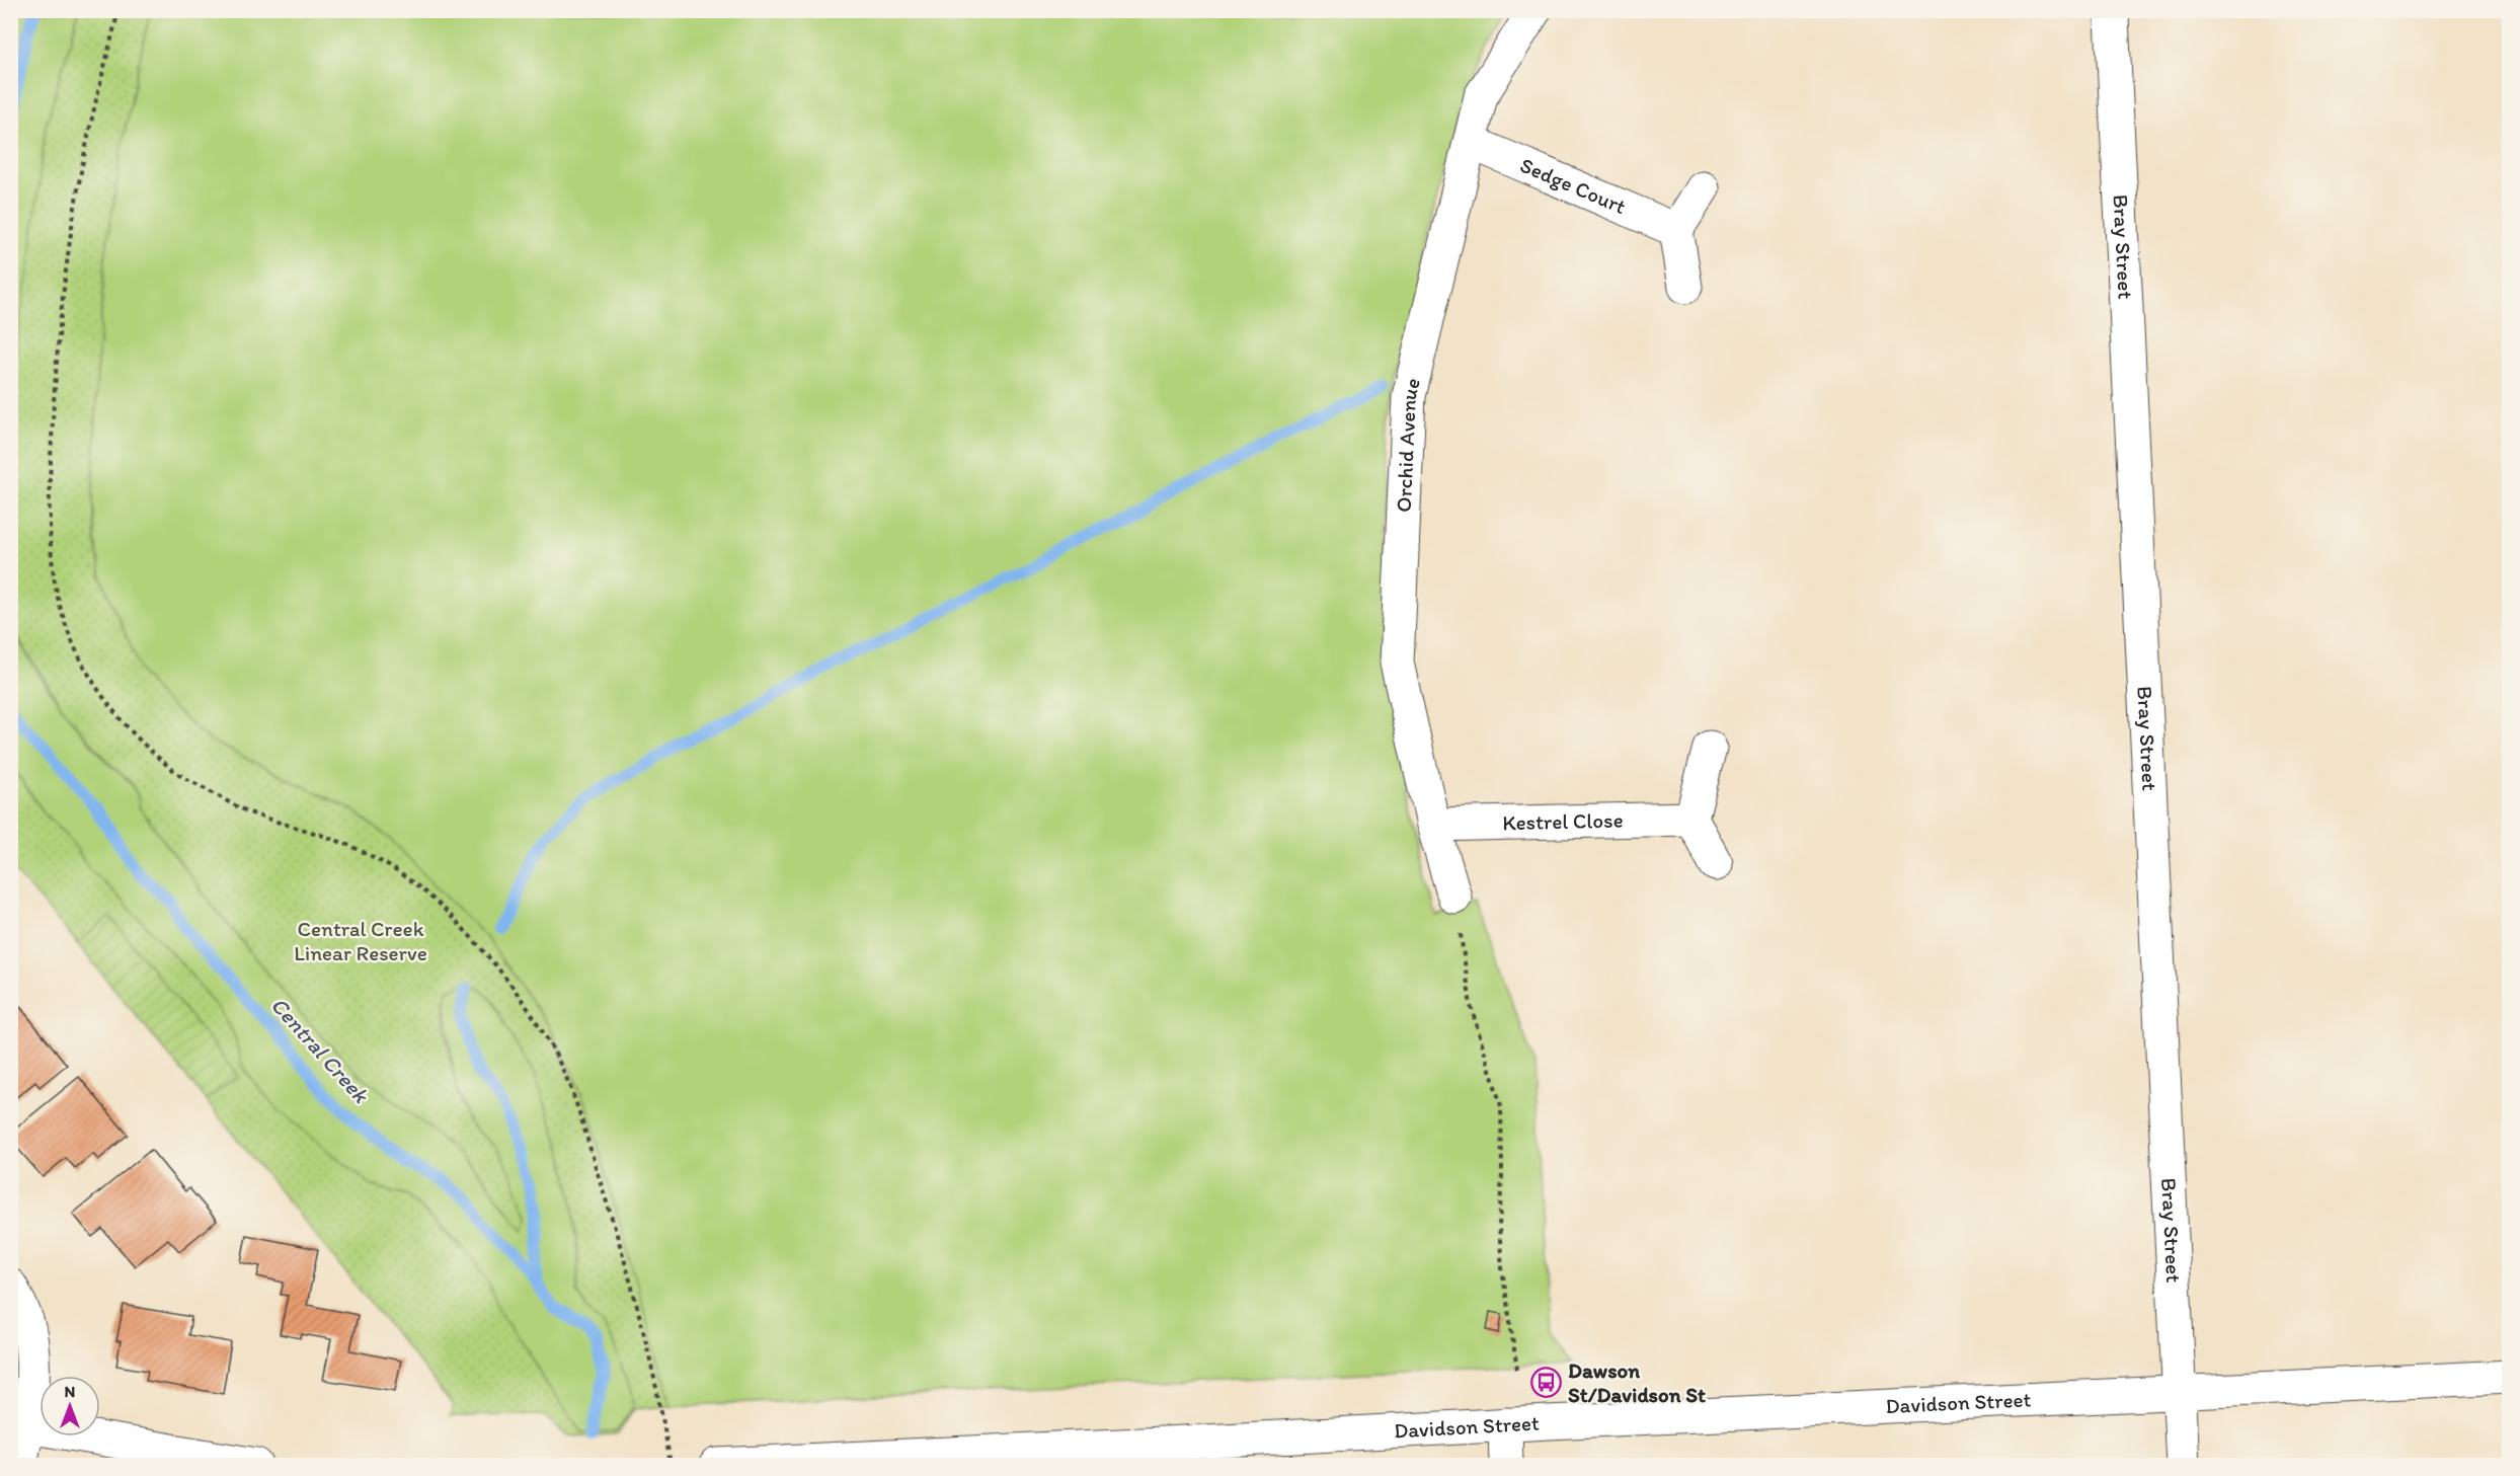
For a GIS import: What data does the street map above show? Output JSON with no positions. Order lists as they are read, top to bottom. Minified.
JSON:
{"streets":{"street":["Sedge Court","Bray Street","Orchid Avenue","Kestrel Close","Davidson Street"]},"crossings":[["Sedge Court","Orchid Avenue"],["Bray Street","Davidson Street"],["Orchid Avenue","Kestrel Close"]],"water":["Central Creek"],"parks":["Central Creek Linear Reserve"],"places":{"bus stop":["Dawson St/Davidson St"]},"north":"top"}
